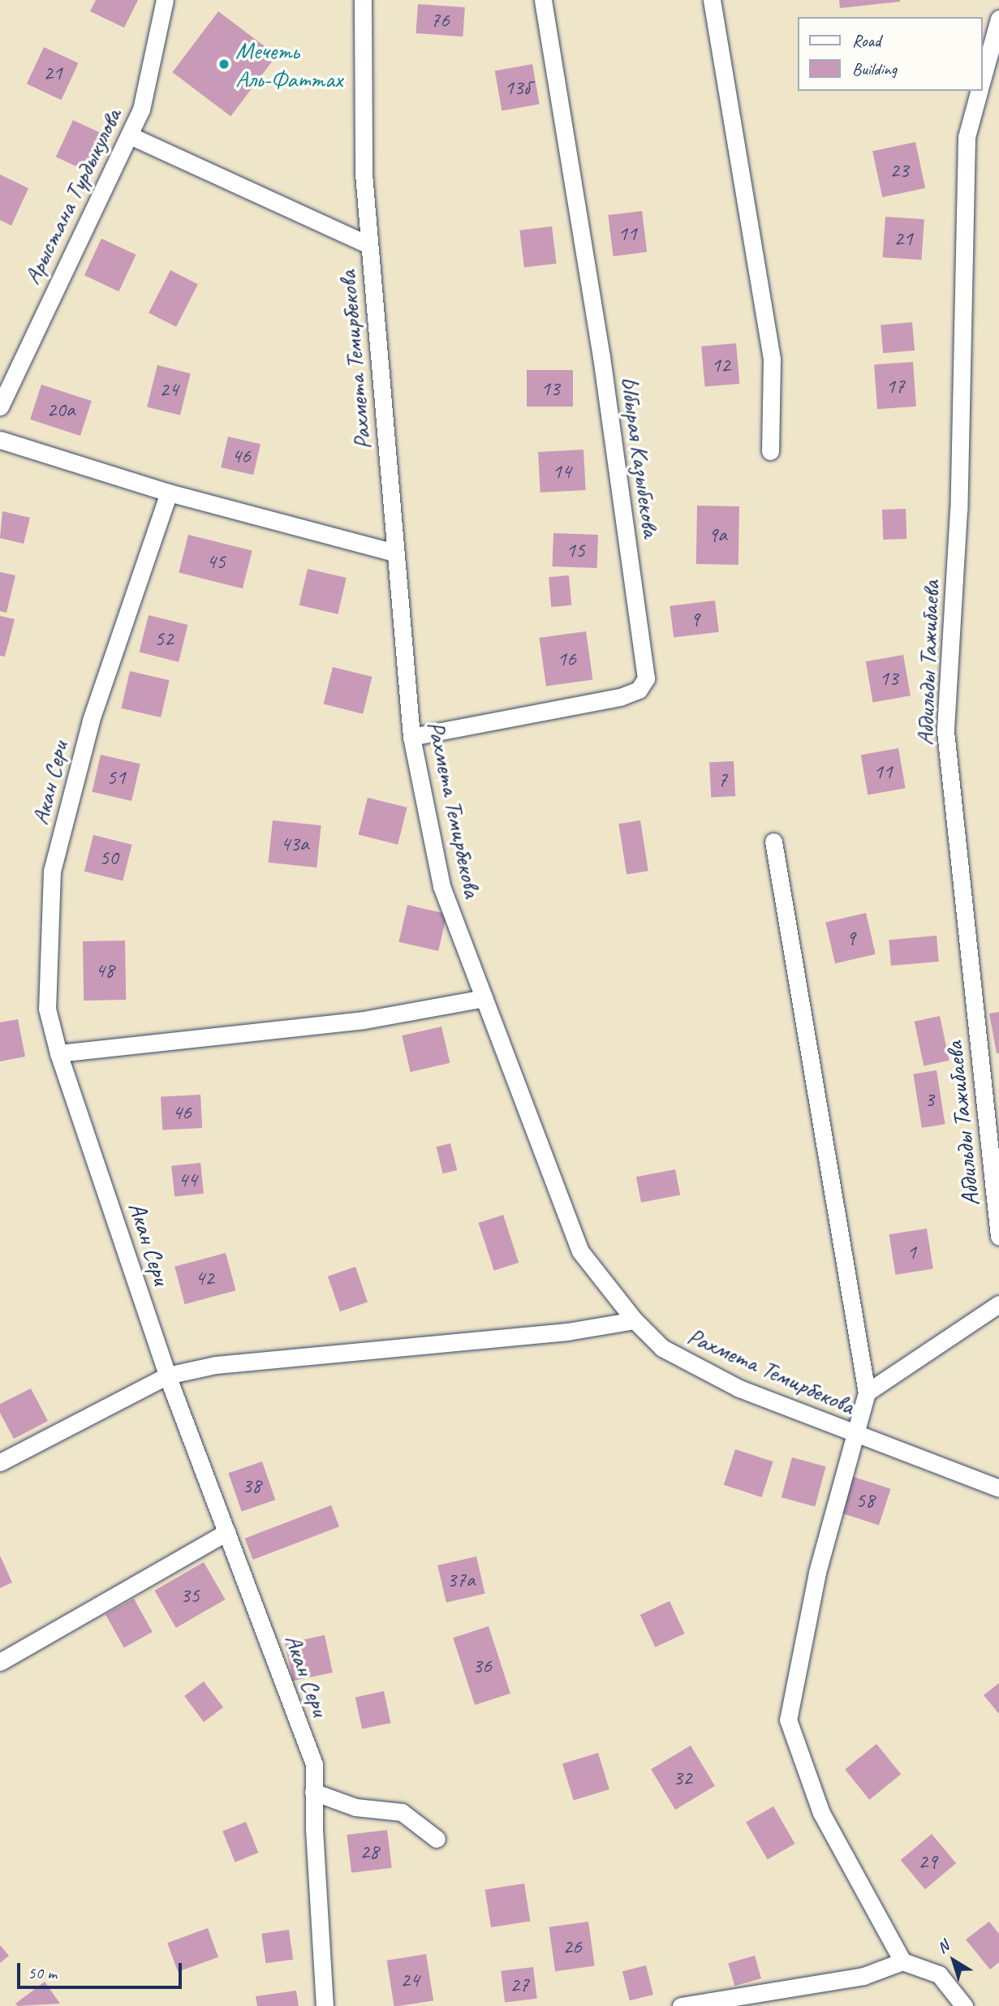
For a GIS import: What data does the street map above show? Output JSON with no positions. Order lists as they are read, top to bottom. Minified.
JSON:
{"streets":{"street":["Арыстана Турдыкулова","Рахмета Темирбекова","Ыбырая Казыбекова","Абдильды Тажибаева","Акан Сери"]},"crossings":[["Рахмета Темирбекова","Ыбырая Казыбекова"]],"places":["Мечеть Аль-Фаттах"],"house_numbers":["76","21","13б","23","11","21","12","17","13","24","20а","46","14","9а","15","45","9","52","16","13","11","51","7","43а","50","9","48","3","46","44","1","42","38","58","37а","35","36","32","28","29","26","24","27"],"legend":["Road","Building"],"scale_bar":"50 m","north":"top left"}
